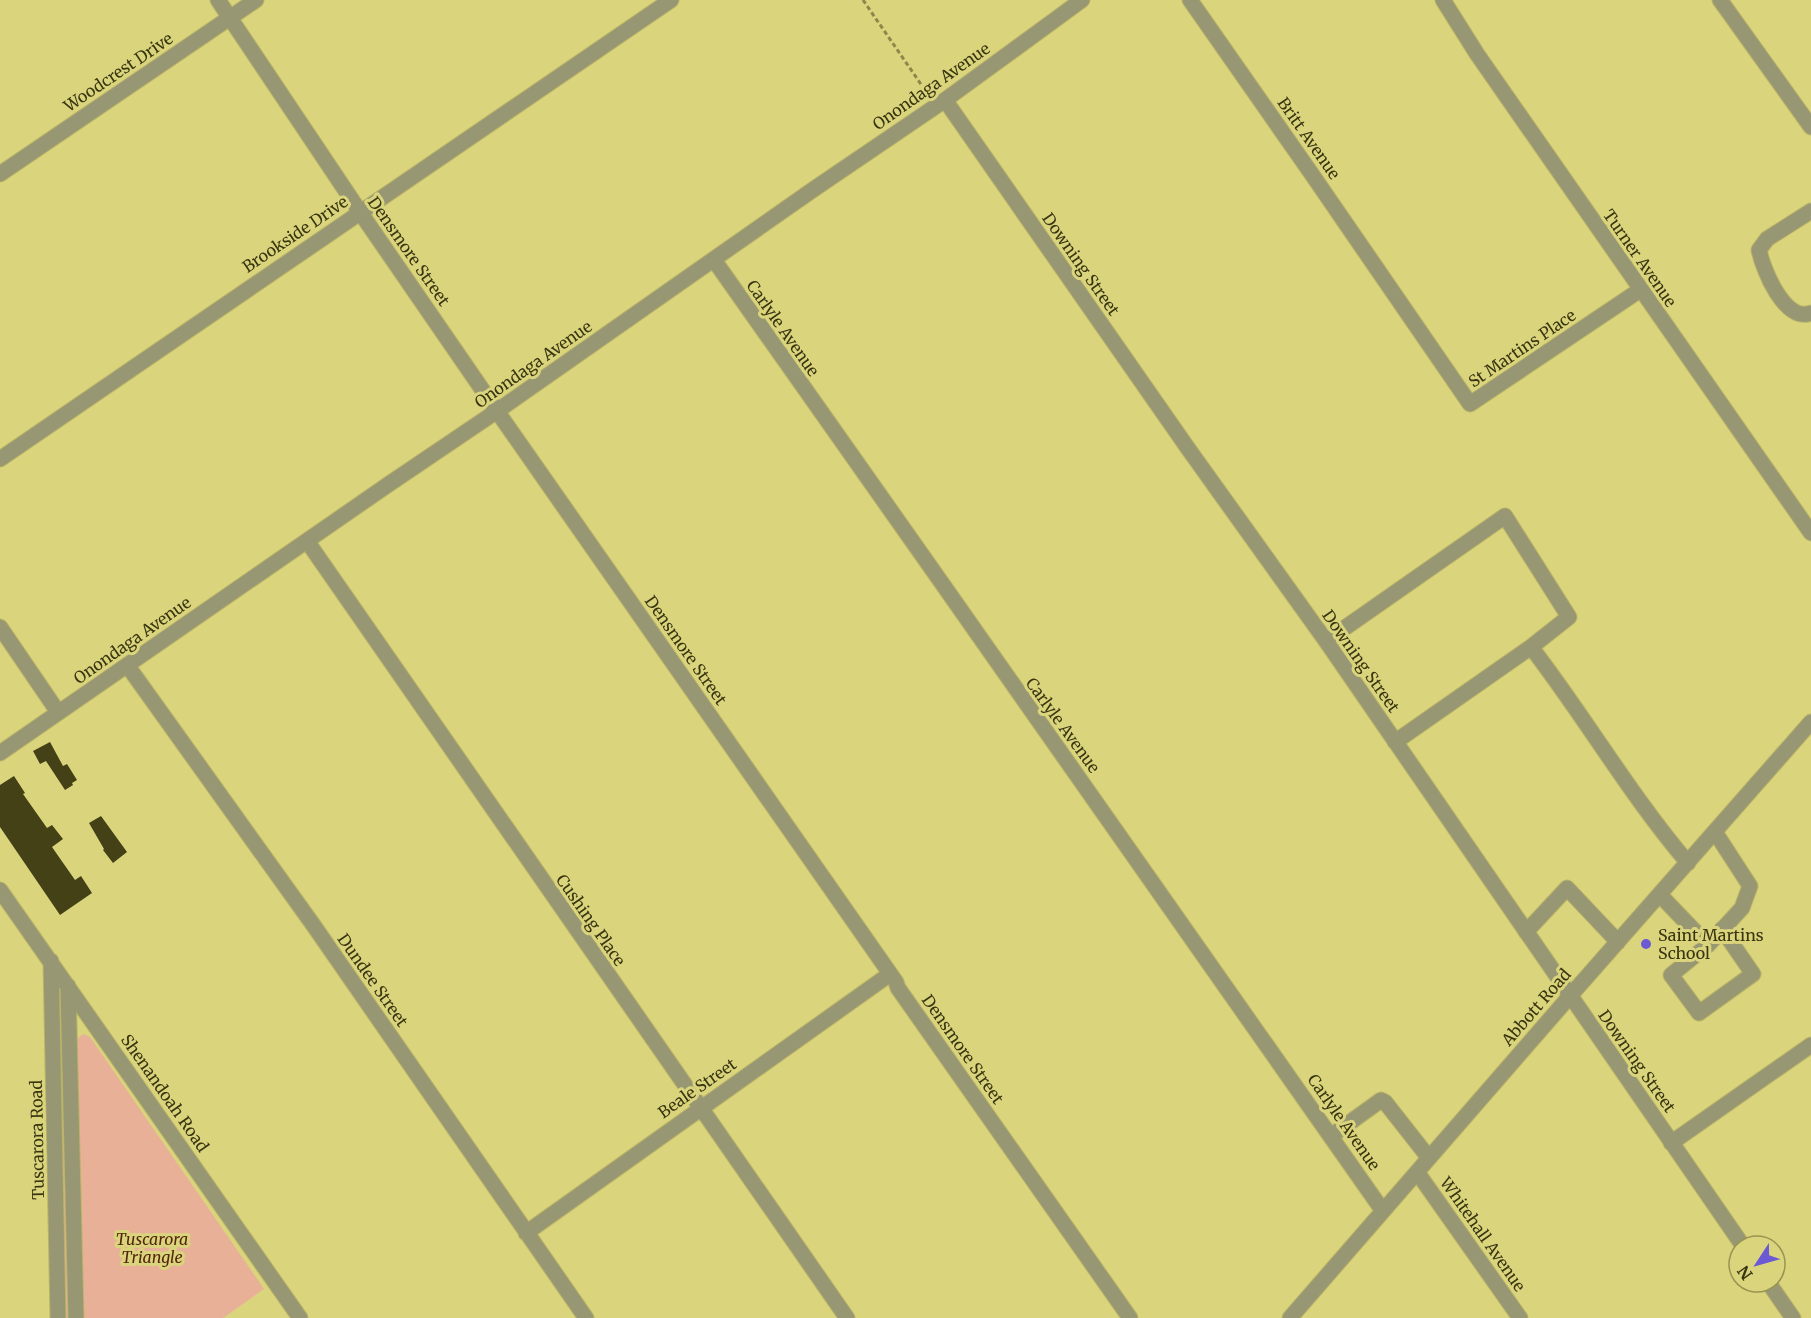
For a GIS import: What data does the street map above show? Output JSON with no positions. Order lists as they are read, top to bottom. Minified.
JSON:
{"streets":{"street":["Woodcrest Drive","Onondaga Avenue","Britt Avenue","Brookside Drive","Densmore Street","Turner Avenue","Downing Street","Carlyle Avenue","St Martins Place","Cushing Place","Dundee Street","Abbott Road","Beale Street","Shenandoah Road","Tuscarora Road","Whitehall Avenue"]},"crossings":[["Woodcrest Drive","Densmore Street"],["Onondaga Avenue","Densmore Street"],["Onondaga Avenue","Downing Street"],["Onondaga Avenue","Carlyle Avenue"],["Onondaga Avenue","Cushing Place"],["Onondaga Avenue","Dundee Street"],["Britt Avenue","St Martins Place"],["Brookside Drive","Densmore Street"],["Densmore Street","Beale Street"],["Turner Avenue","St Martins Place"],["Downing Street","Abbott Road"],["Carlyle Avenue","Abbott Road"],["Cushing Place","Beale Street"],["Dundee Street","Beale Street"],["Abbott Road","Whitehall Avenue"],["Shenandoah Road","Tuscarora Road"]],"parks":["Tuscarora Triangle"],"places":["Saint Martins School"],"north":"bottom left"}
